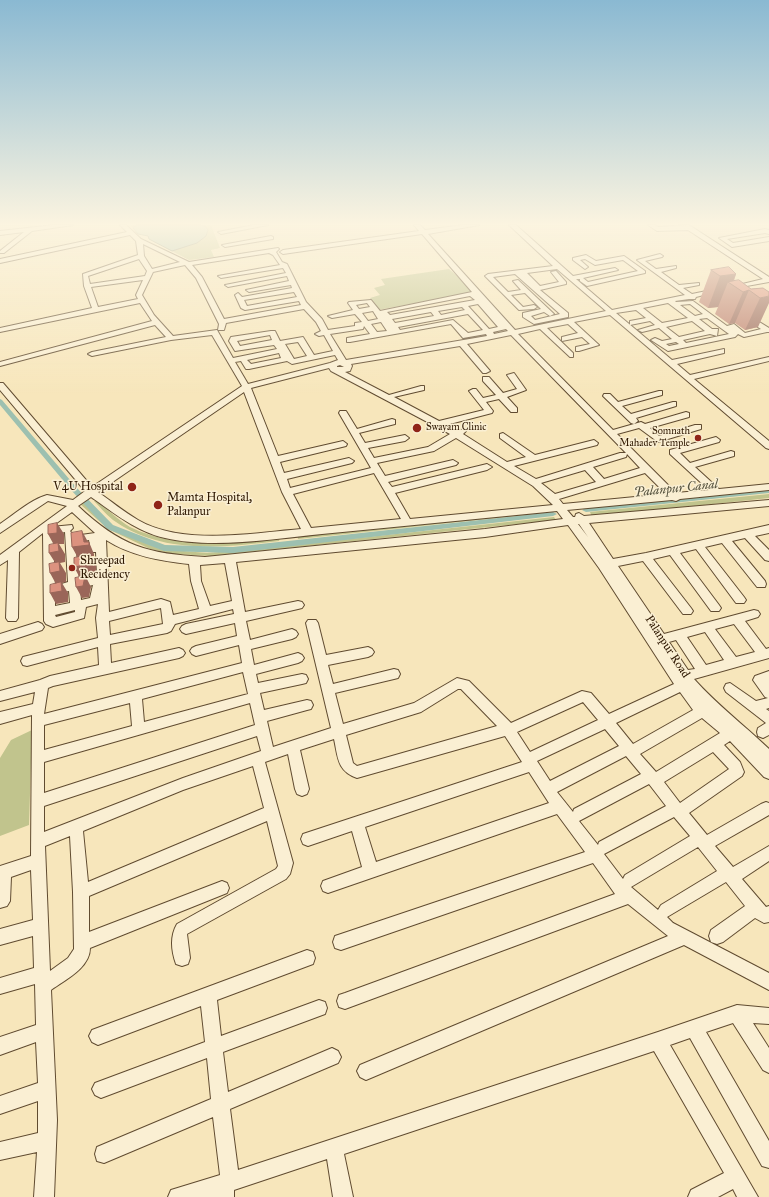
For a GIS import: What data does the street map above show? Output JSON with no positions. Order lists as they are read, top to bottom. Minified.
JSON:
{"streets":{"street":["Palanpur Road"]},"water":["Palanpur Canal"],"places":["Swayam Clinic","Somnath Mahadev Temple","V4U Hospital","Mamta Hospital, Palanpur","Shreepad Recidency"]}
